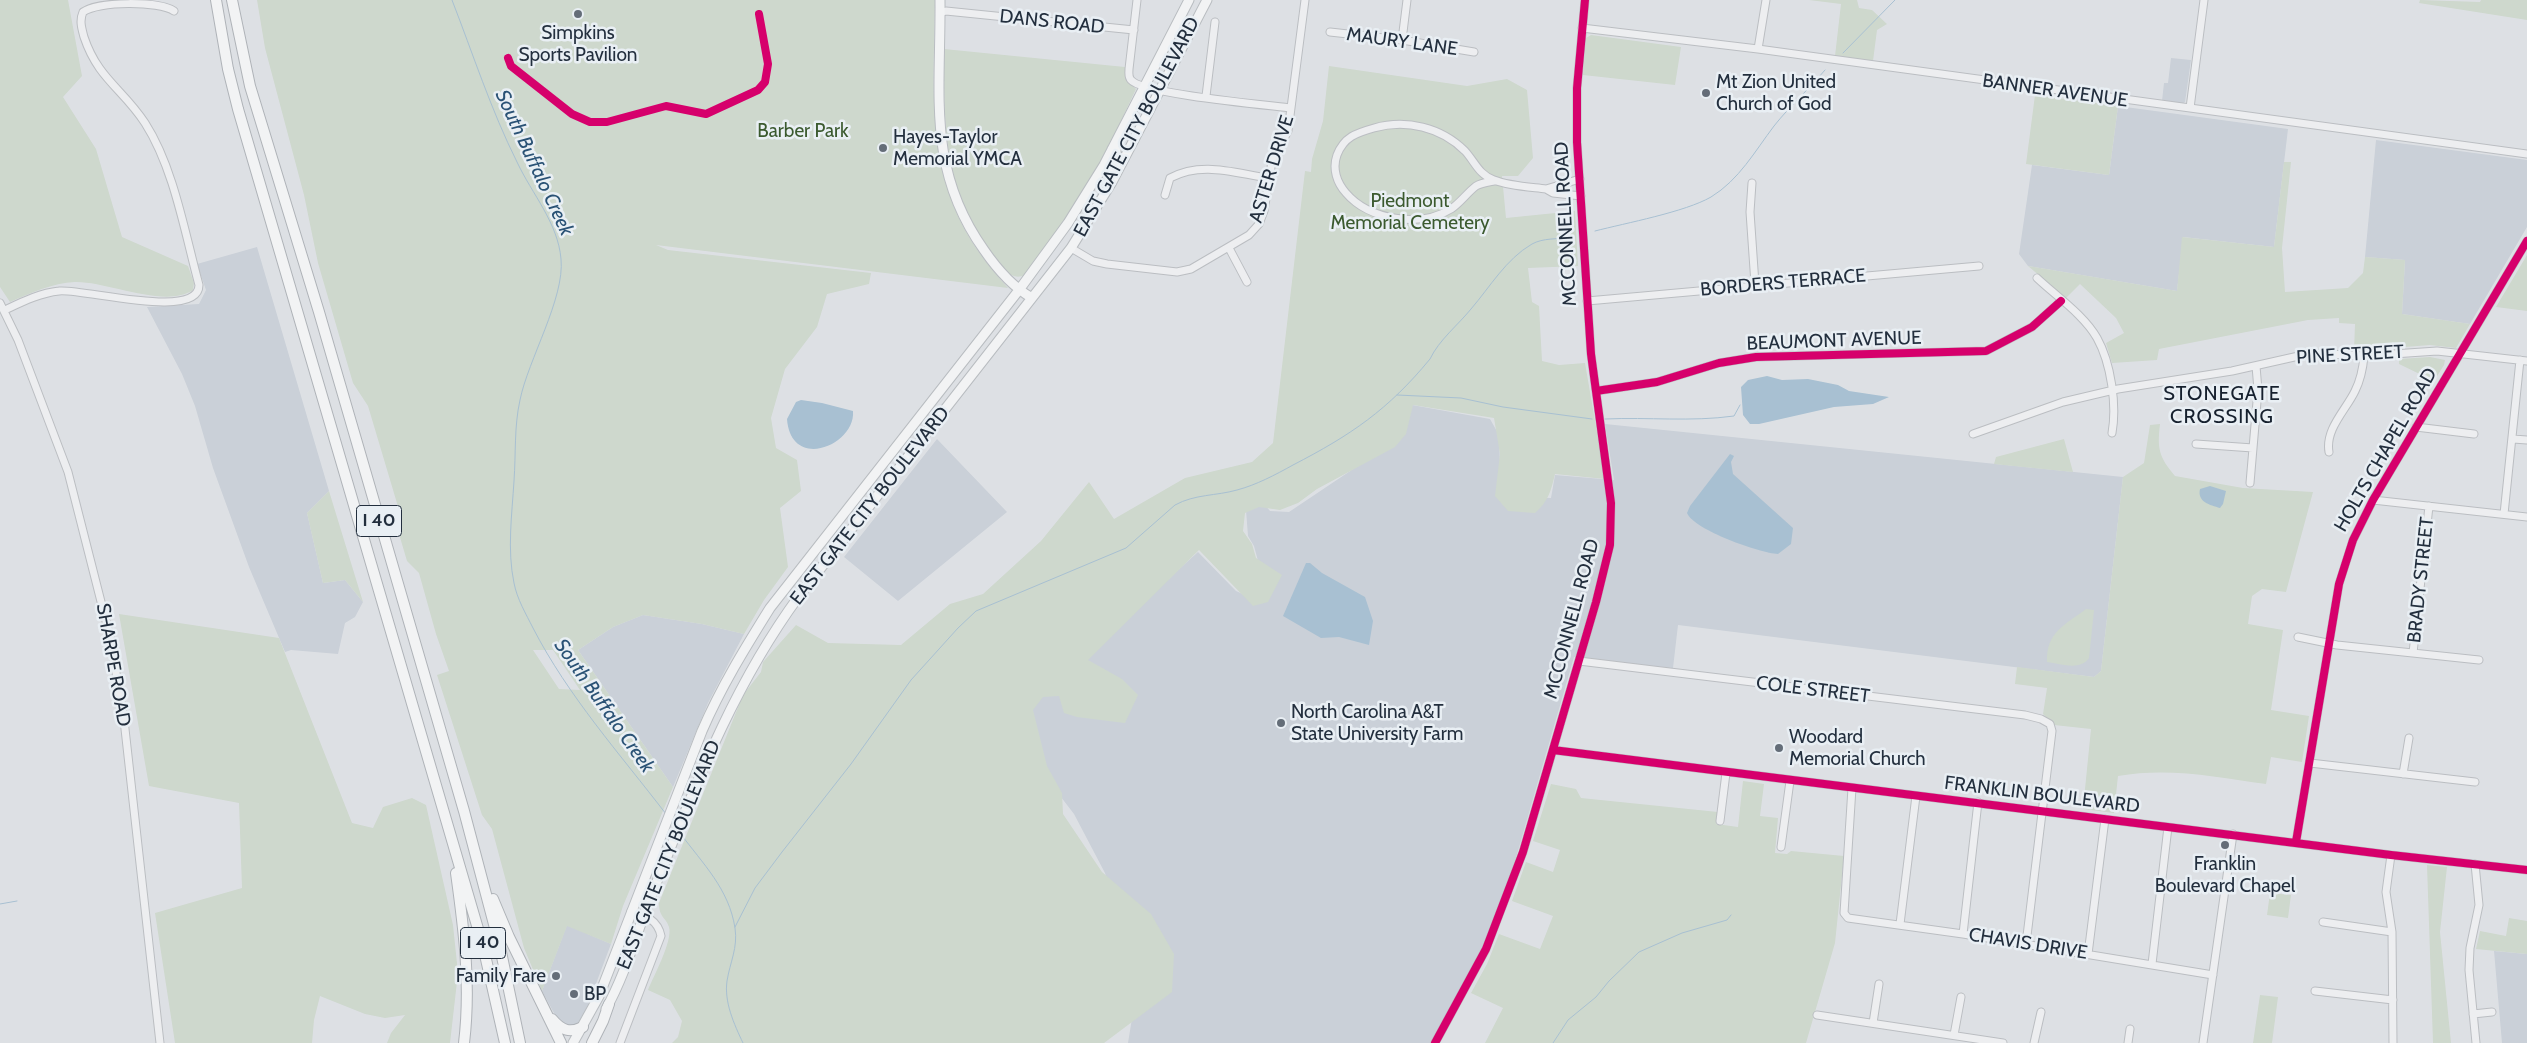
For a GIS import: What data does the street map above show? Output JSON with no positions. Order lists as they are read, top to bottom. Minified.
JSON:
{"streets":{"highway":["I 40"],"main road":["EAST GATE CITY BOULEVARD"],"street":["DANS ROAD","MAURY LANE","BANNER AVENUE","ASTER DRIVE","MCCONNELL ROAD","BORDERS TERRACE","BEAUMONT AVENUE","PINE STREET","HOLTS CHAPEL ROAD","BRADY STREET","SHARPE ROAD","COLE STREET","FRANKLIN BOULEVARD","CHAVIS DRIVE"]},"crossings":[["BANNER AVENUE","MCCONNELL ROAD"],["EAST GATE CITY BOULEVARD","ASTER DRIVE"],["MCCONNELL ROAD","BORDERS TERRACE"],["MCCONNELL ROAD","BEAUMONT AVENUE"],["MCCONNELL ROAD","COLE STREET"],["MCCONNELL ROAD","FRANKLIN BOULEVARD"],["PINE STREET","HOLTS CHAPEL ROAD"],["HOLTS CHAPEL ROAD","FRANKLIN BOULEVARD"],["COLE STREET","FRANKLIN BOULEVARD"],["FRANKLIN BOULEVARD","CHAVIS DRIVE"]],"districts":["STONEGATE CROSSING"],"water":["South Buffalo Creek"],"parks":["Barber Park","Piedmont Memorial Cemetery"],"places":["Simpkins Sports Pavilion","Mt Zion United Church of God","Hayes-Taylor Memorial YMCA","North Carolina A&T State University Farm","Woodard Memorial Church","Franklin Boulevard Chapel","Family Fare","BP"]}
